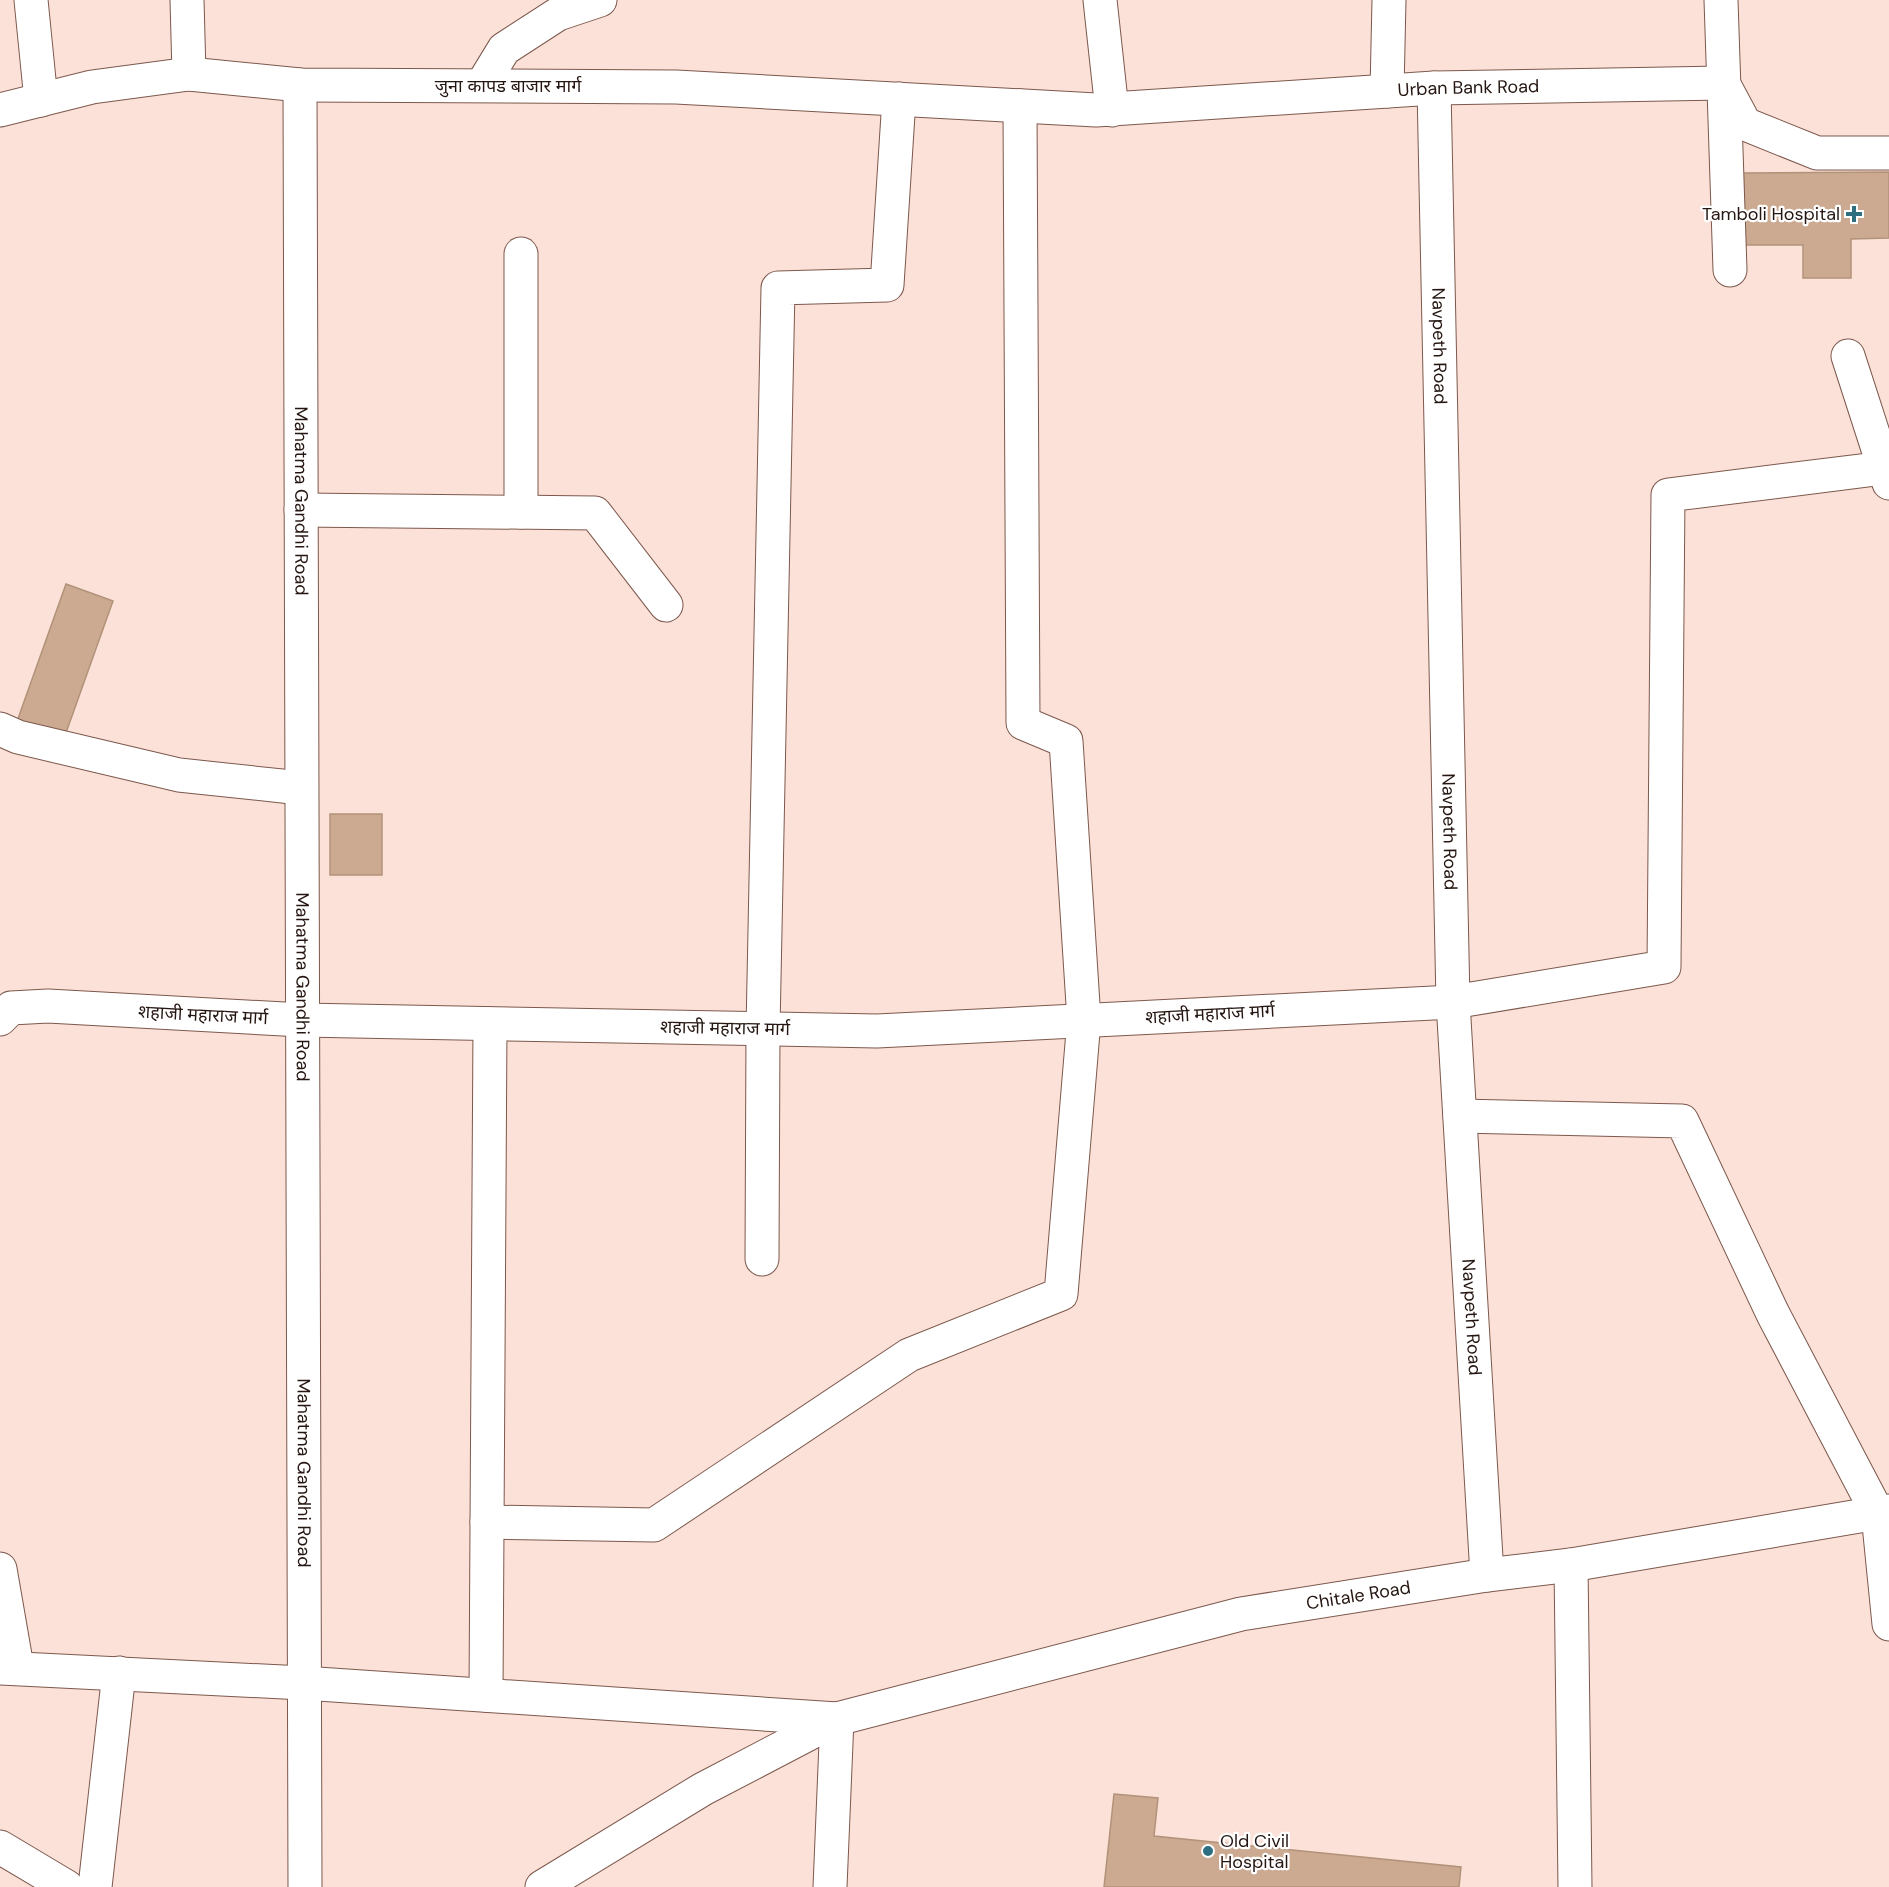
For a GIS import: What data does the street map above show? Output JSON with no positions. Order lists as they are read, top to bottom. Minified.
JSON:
{"streets":{"street":["जुना कापड बाजार मार्ग","Urban Bank Road","Navpeth Road","Mahatma Gandhi Road","शहाजी महाराज मार्ग","Chitale Road"]},"crossings":[["जुना कापड बाजार मार्ग","Urban Bank Road"],["जुना कापड बाजार मार्ग","Mahatma Gandhi Road"],["Urban Bank Road","Navpeth Road"],["Navpeth Road","शहाजी महाराज मार्ग"],["Navpeth Road","Chitale Road"],["Mahatma Gandhi Road","शहाजी महाराज मार्ग"]],"places":{"health":["Tamboli Hospital"],"other":["Old Civil Hospital"]}}
